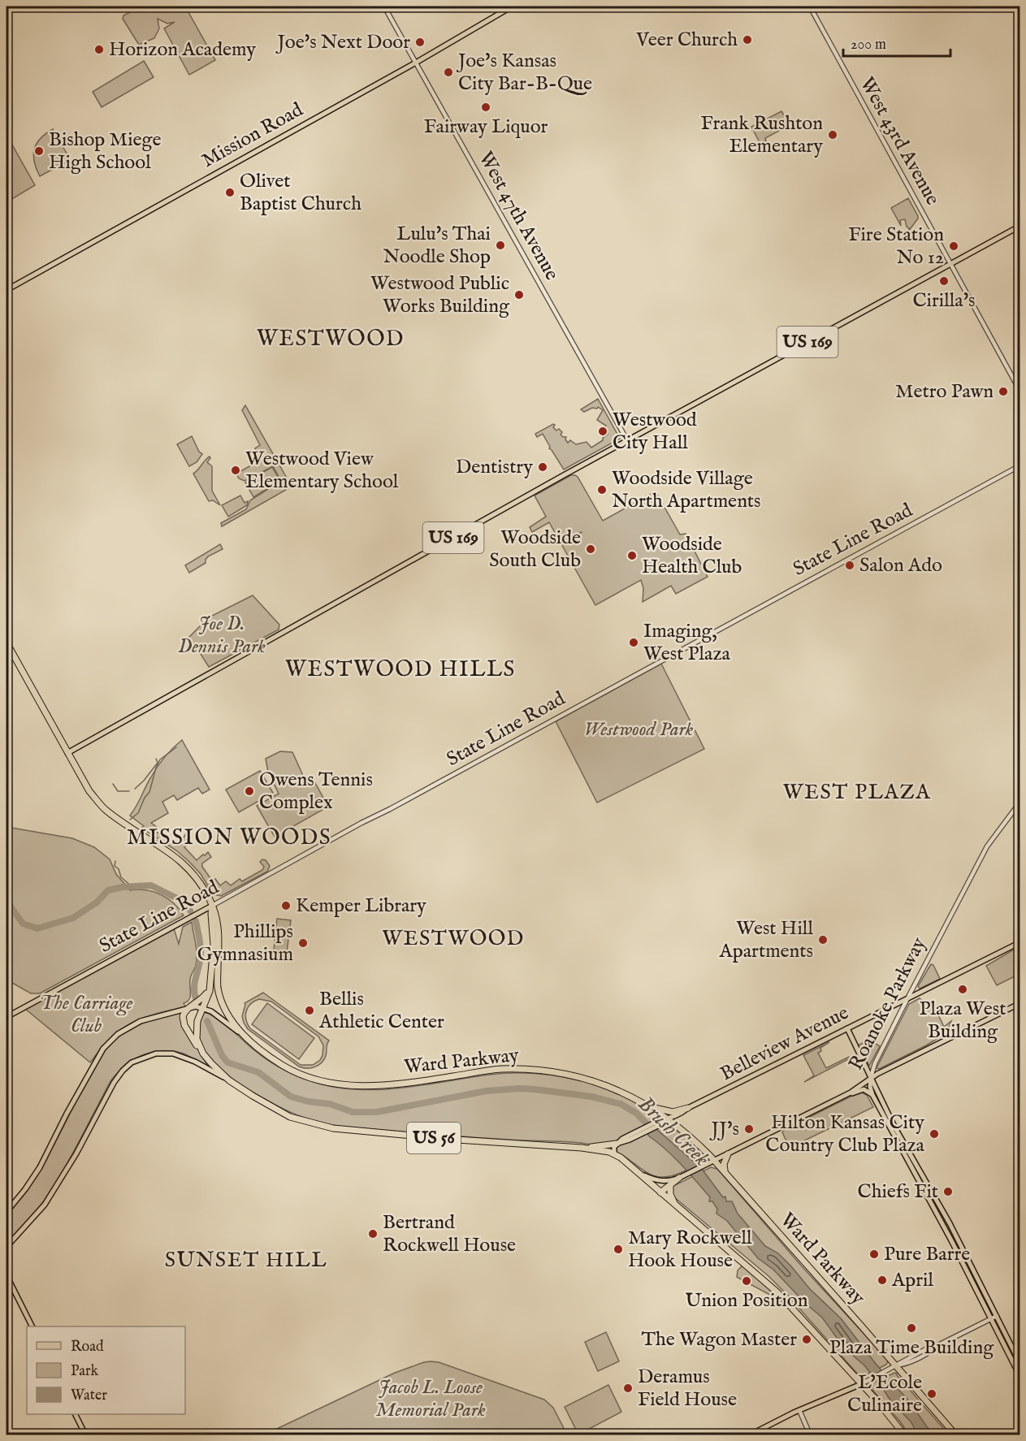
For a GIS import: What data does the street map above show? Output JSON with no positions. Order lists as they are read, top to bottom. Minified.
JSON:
{"streets":{"highway":["Ward Parkway","US 56"],"main road":["Mission Road","US 169","State Line Road","Roanoke Parkway","Belleview Avenue"],"street":["West 43rd Avenue","West 47th Avenue"]},"crossings":[["Mission Road","West 47th Avenue"],["West 43rd Avenue","US 169"],["West 47th Avenue","US 169"],["US 169","US 56"],["State Line Road","US 56"],["Roanoke Parkway","Belleview Avenue"],["Roanoke Parkway","Ward Parkway"],["Roanoke Parkway","US 56"],["Belleview Avenue","Ward Parkway"],["Belleview Avenue","US 56"],["Ward Parkway","US 56"]],"districts":["WESTWOOD","WESTWOOD HILLS","WEST PLAZA","MISSION WOODS","WESTWOOD","SUNSET HILL"],"water":["Brush Creek"],"parks":["Joe D. Dennis Park","Westwood Park","The Carriage Club","Jacob L. Loose Memorial Park"],"places":["Veer Church","Joe's Next Door","Horizon Academy","Joe's Kansas City Bar-B-Que","Fairway Liquor","Frank Rushton Elementary","Bishop Miege High School","Olivet Baptist Church","Lulu's Thai Noodle Shop","Fire Station No 12","Cirilla's","Westwood Public Works Building","Metro Pawn","Westwood City Hall","Dentistry","Westwood View Elementary School","Woodside Village North Apartments","Woodside South Club","Woodside Health Club","Salon Ado","Imaging, West Plaza","Owens Tennis Complex","Kemper Library","West Hill Apartments","Phillips Gymnasium","Plaza West Building","Bellis Athletic Center","JJ's","Hilton Kansas City Country Club Plaza","Chiefs Fit","Bertrand Rockwell House","Mary Rockwell Hook House","Pure Barre","April","Union Position","Plaza Time Building","The Wagon Master","Deramus Field House","L'Ecole Culinaire"],"legend":["Road","Park","Water"],"scale_bar":"200 m"}
